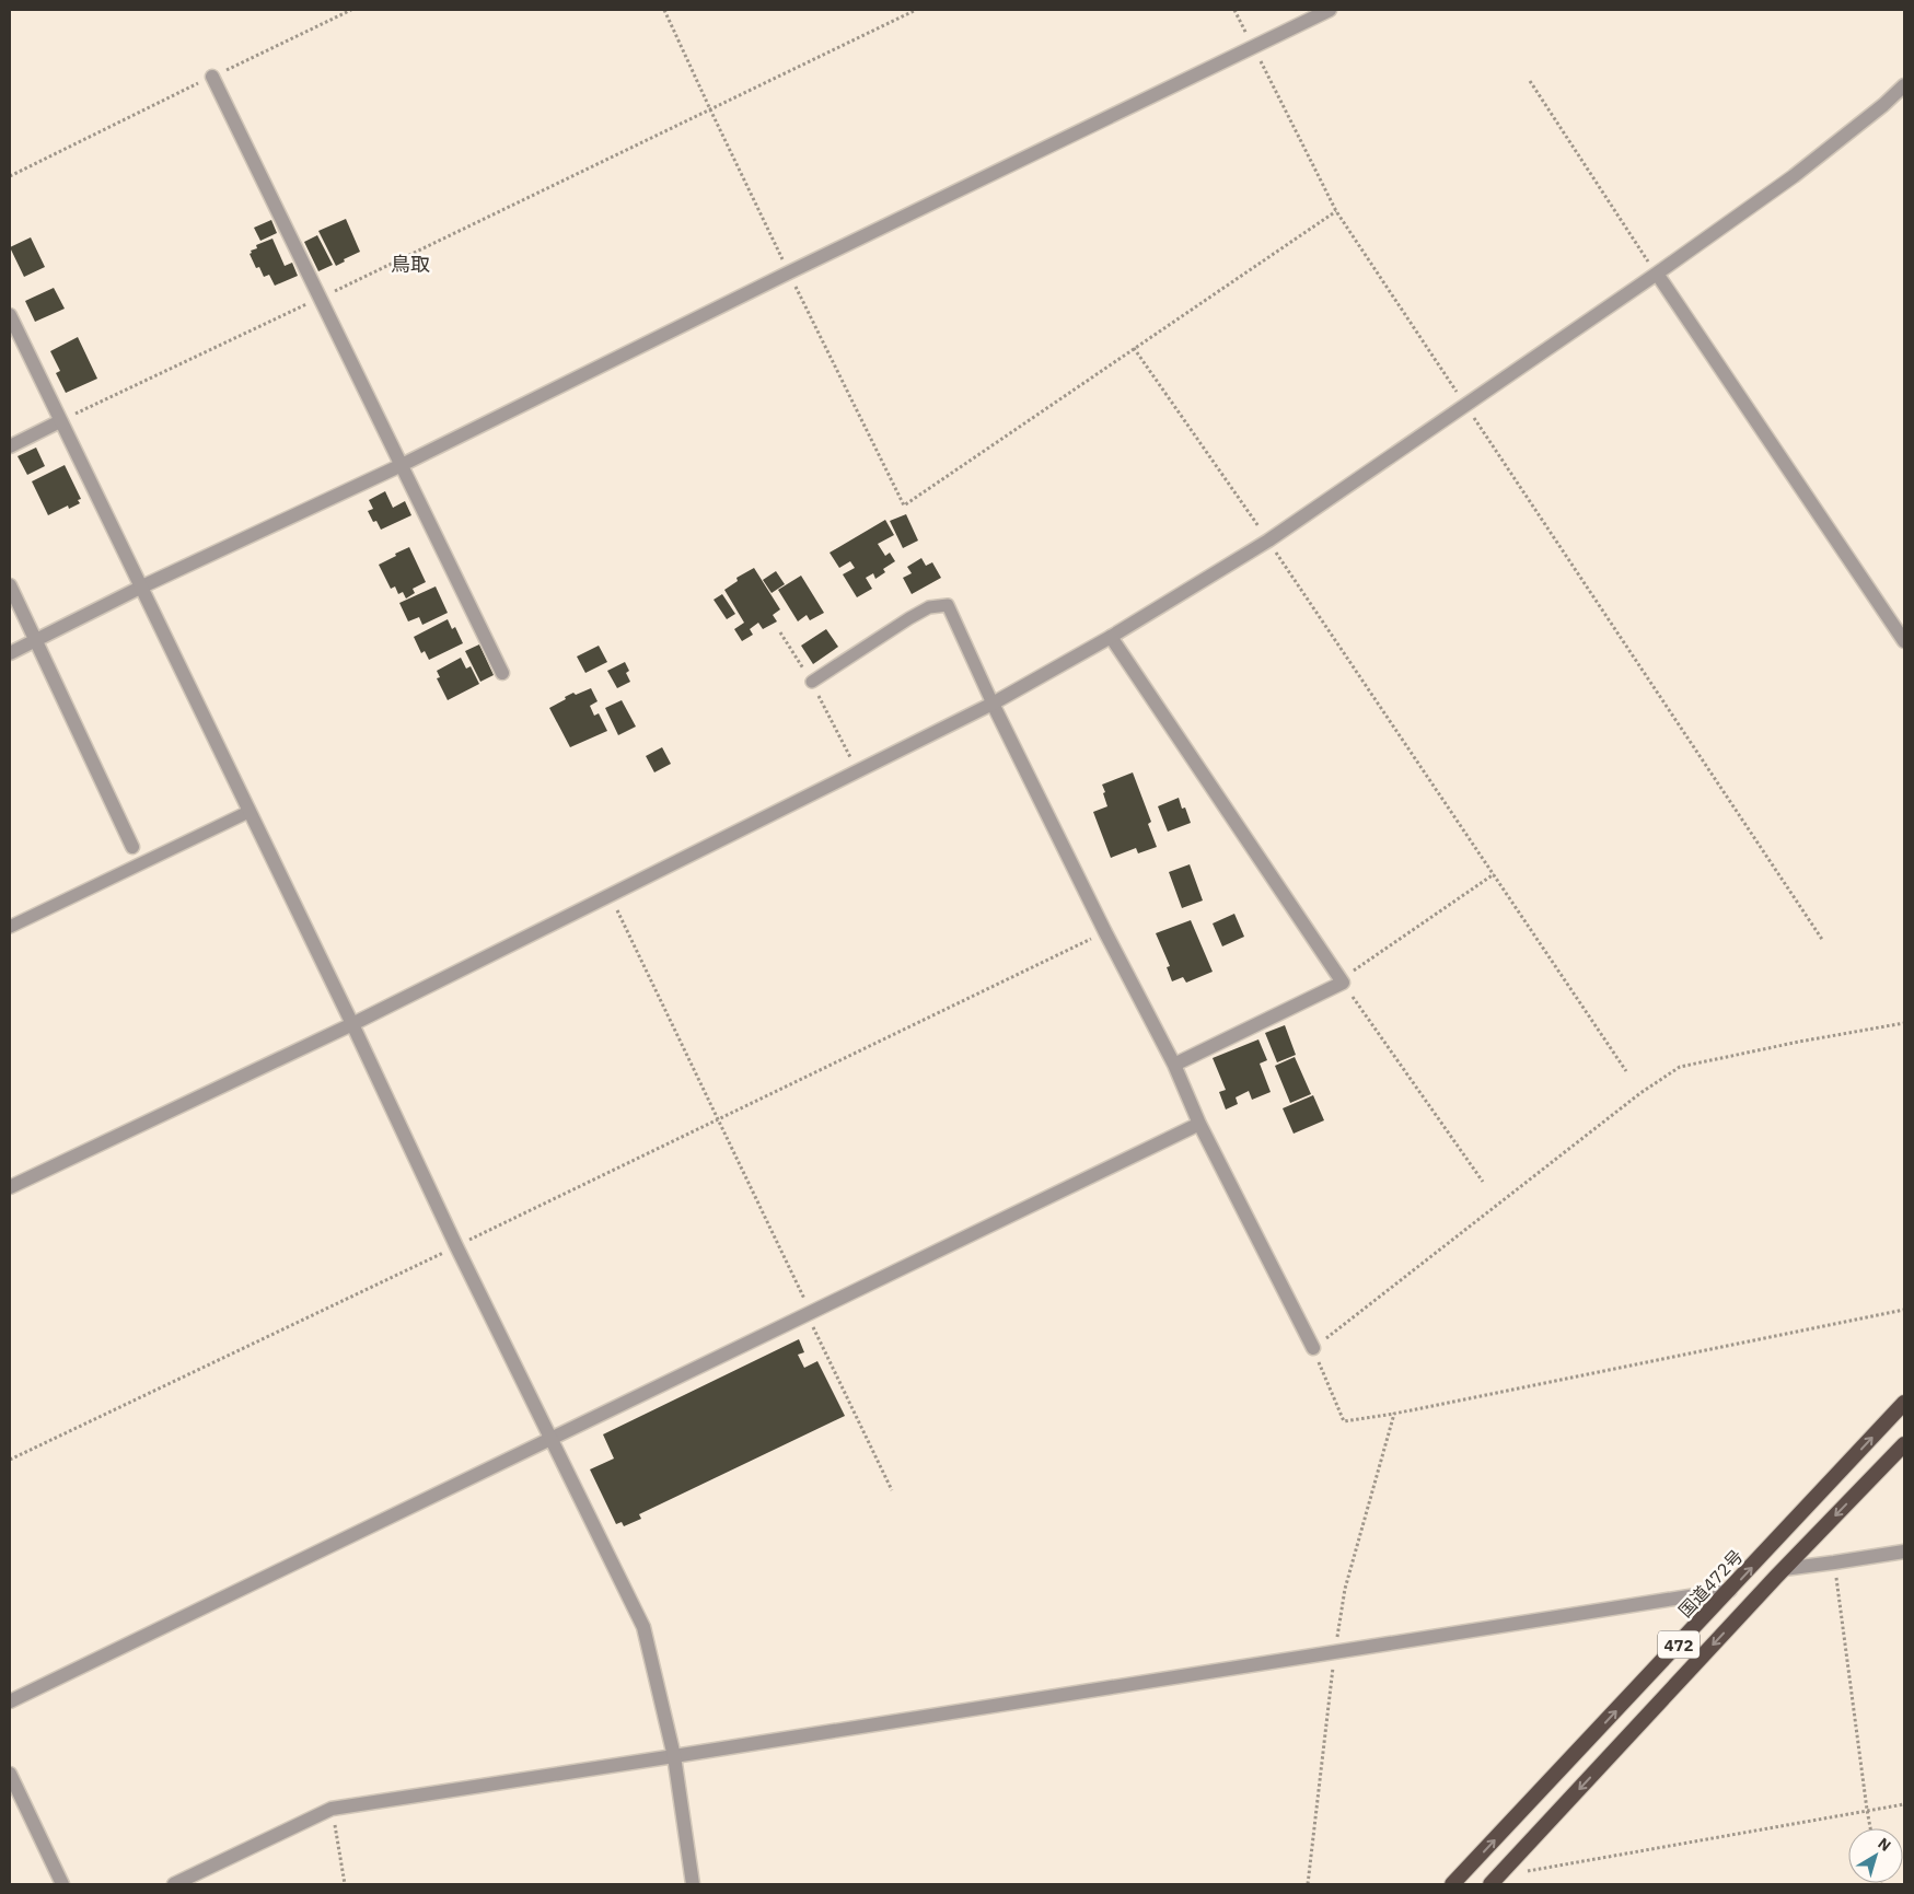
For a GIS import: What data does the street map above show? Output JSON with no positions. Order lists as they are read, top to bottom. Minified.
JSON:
{"streets":{"highway":["国道472号","472"]},"districts":["鳥取"],"north":"top right"}
